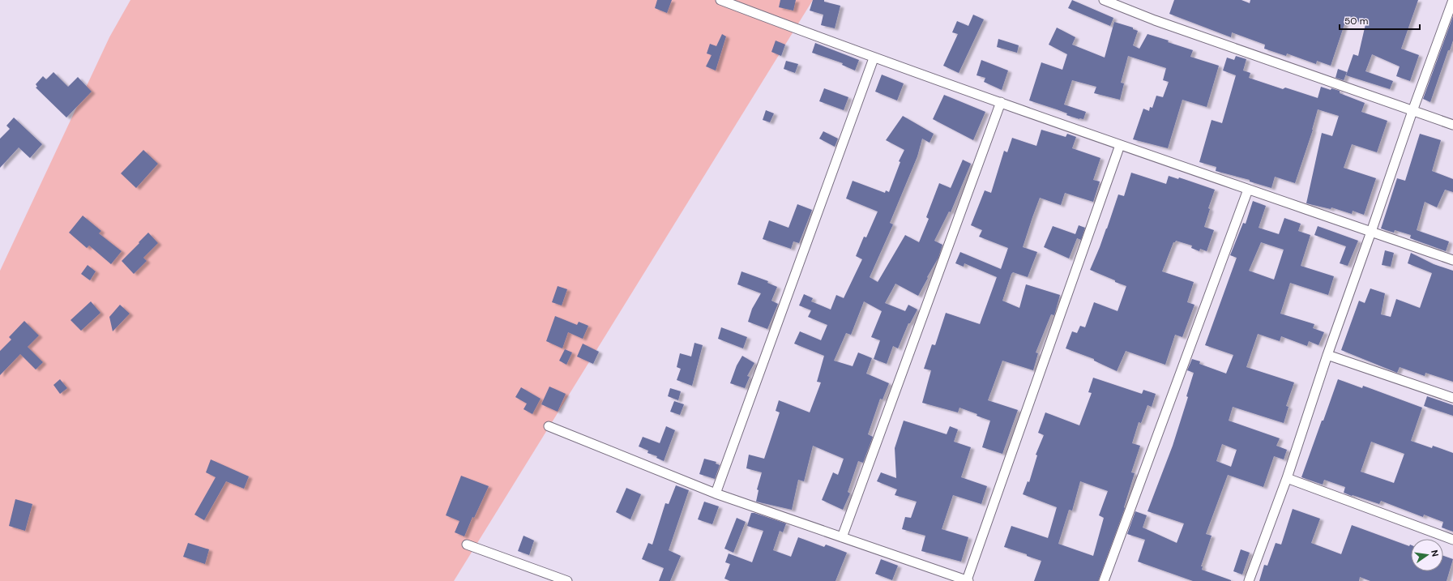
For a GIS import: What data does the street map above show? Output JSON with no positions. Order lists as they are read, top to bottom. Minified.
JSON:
{"scale_bar":"50 m","north":"right"}
